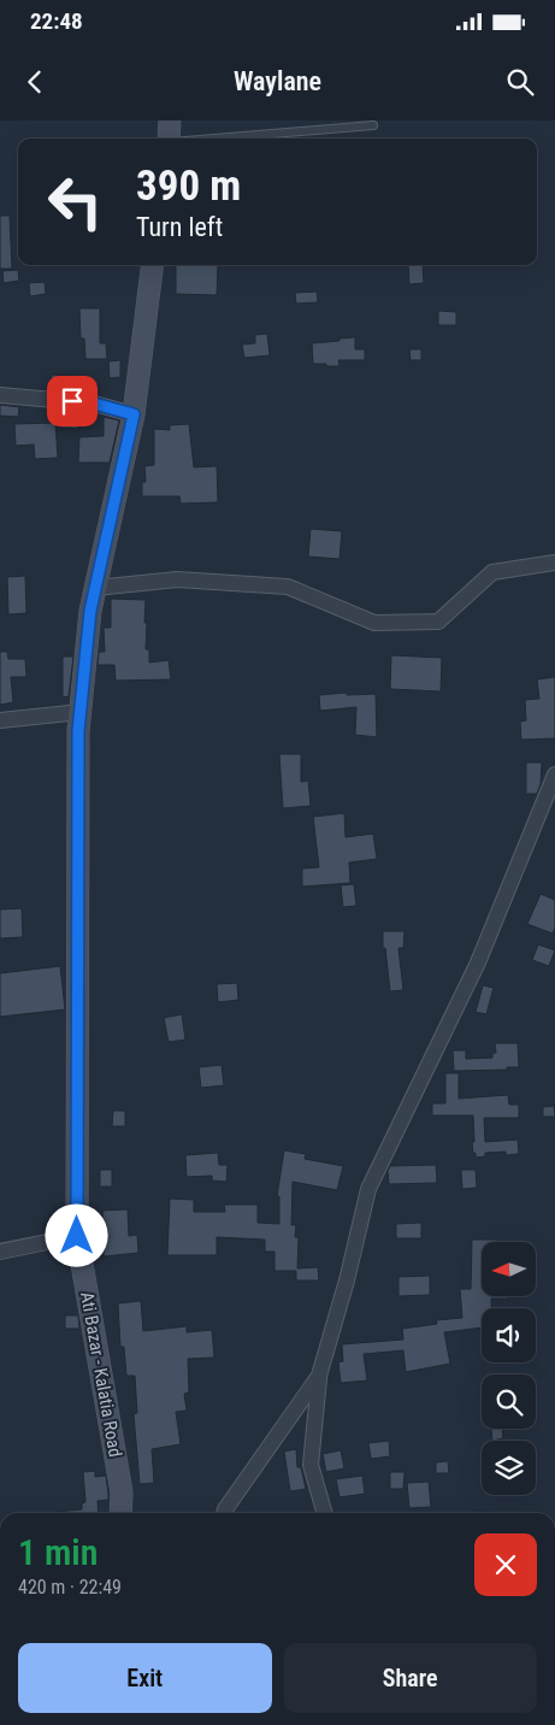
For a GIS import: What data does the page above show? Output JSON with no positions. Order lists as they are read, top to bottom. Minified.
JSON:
{"streets":{"main road":["Ati Bazar - Kalatia Road"]},"north":"left","page":{"status":"22:48","header":"Waylane","turn":["390 m","Turn left"],"heading":["1 min","420 m · 22:49"],"buttons":["Exit","Share"]}}
